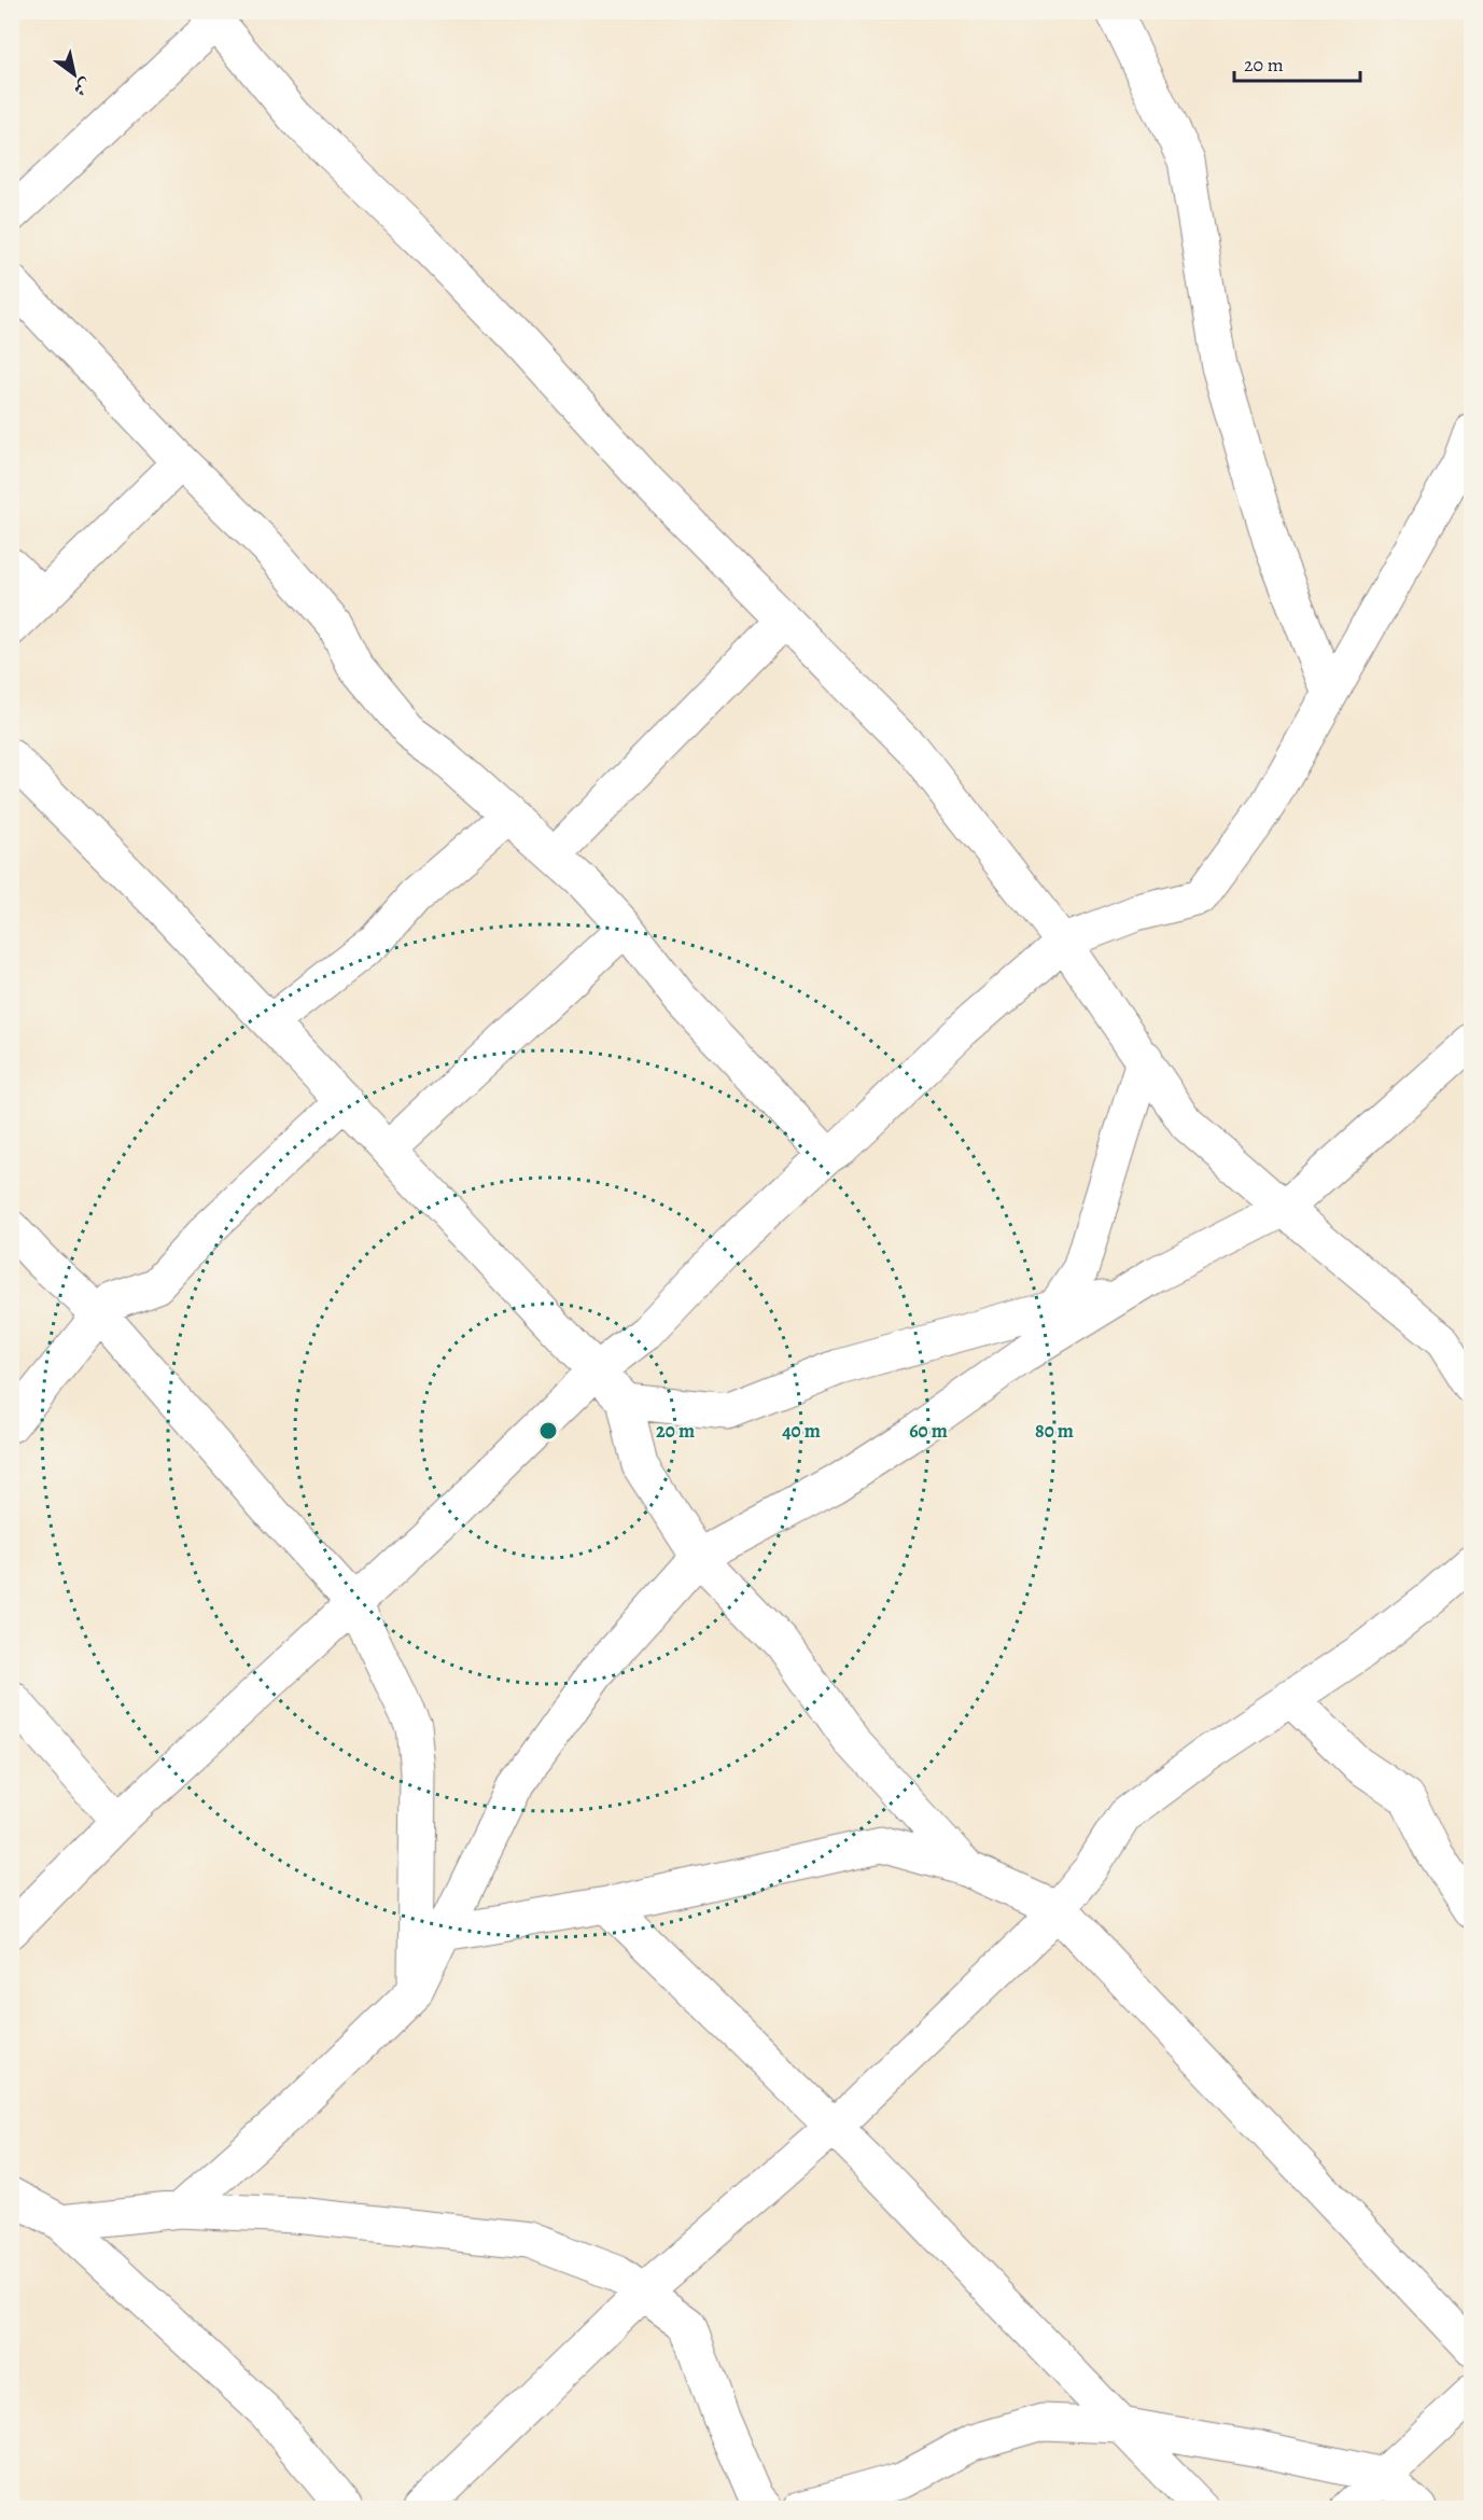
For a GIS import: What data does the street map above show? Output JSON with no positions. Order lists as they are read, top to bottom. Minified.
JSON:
{"scale_bar":"20 m","north":"bottom right","rings":["20 m","40 m","60 m","80 m"]}
